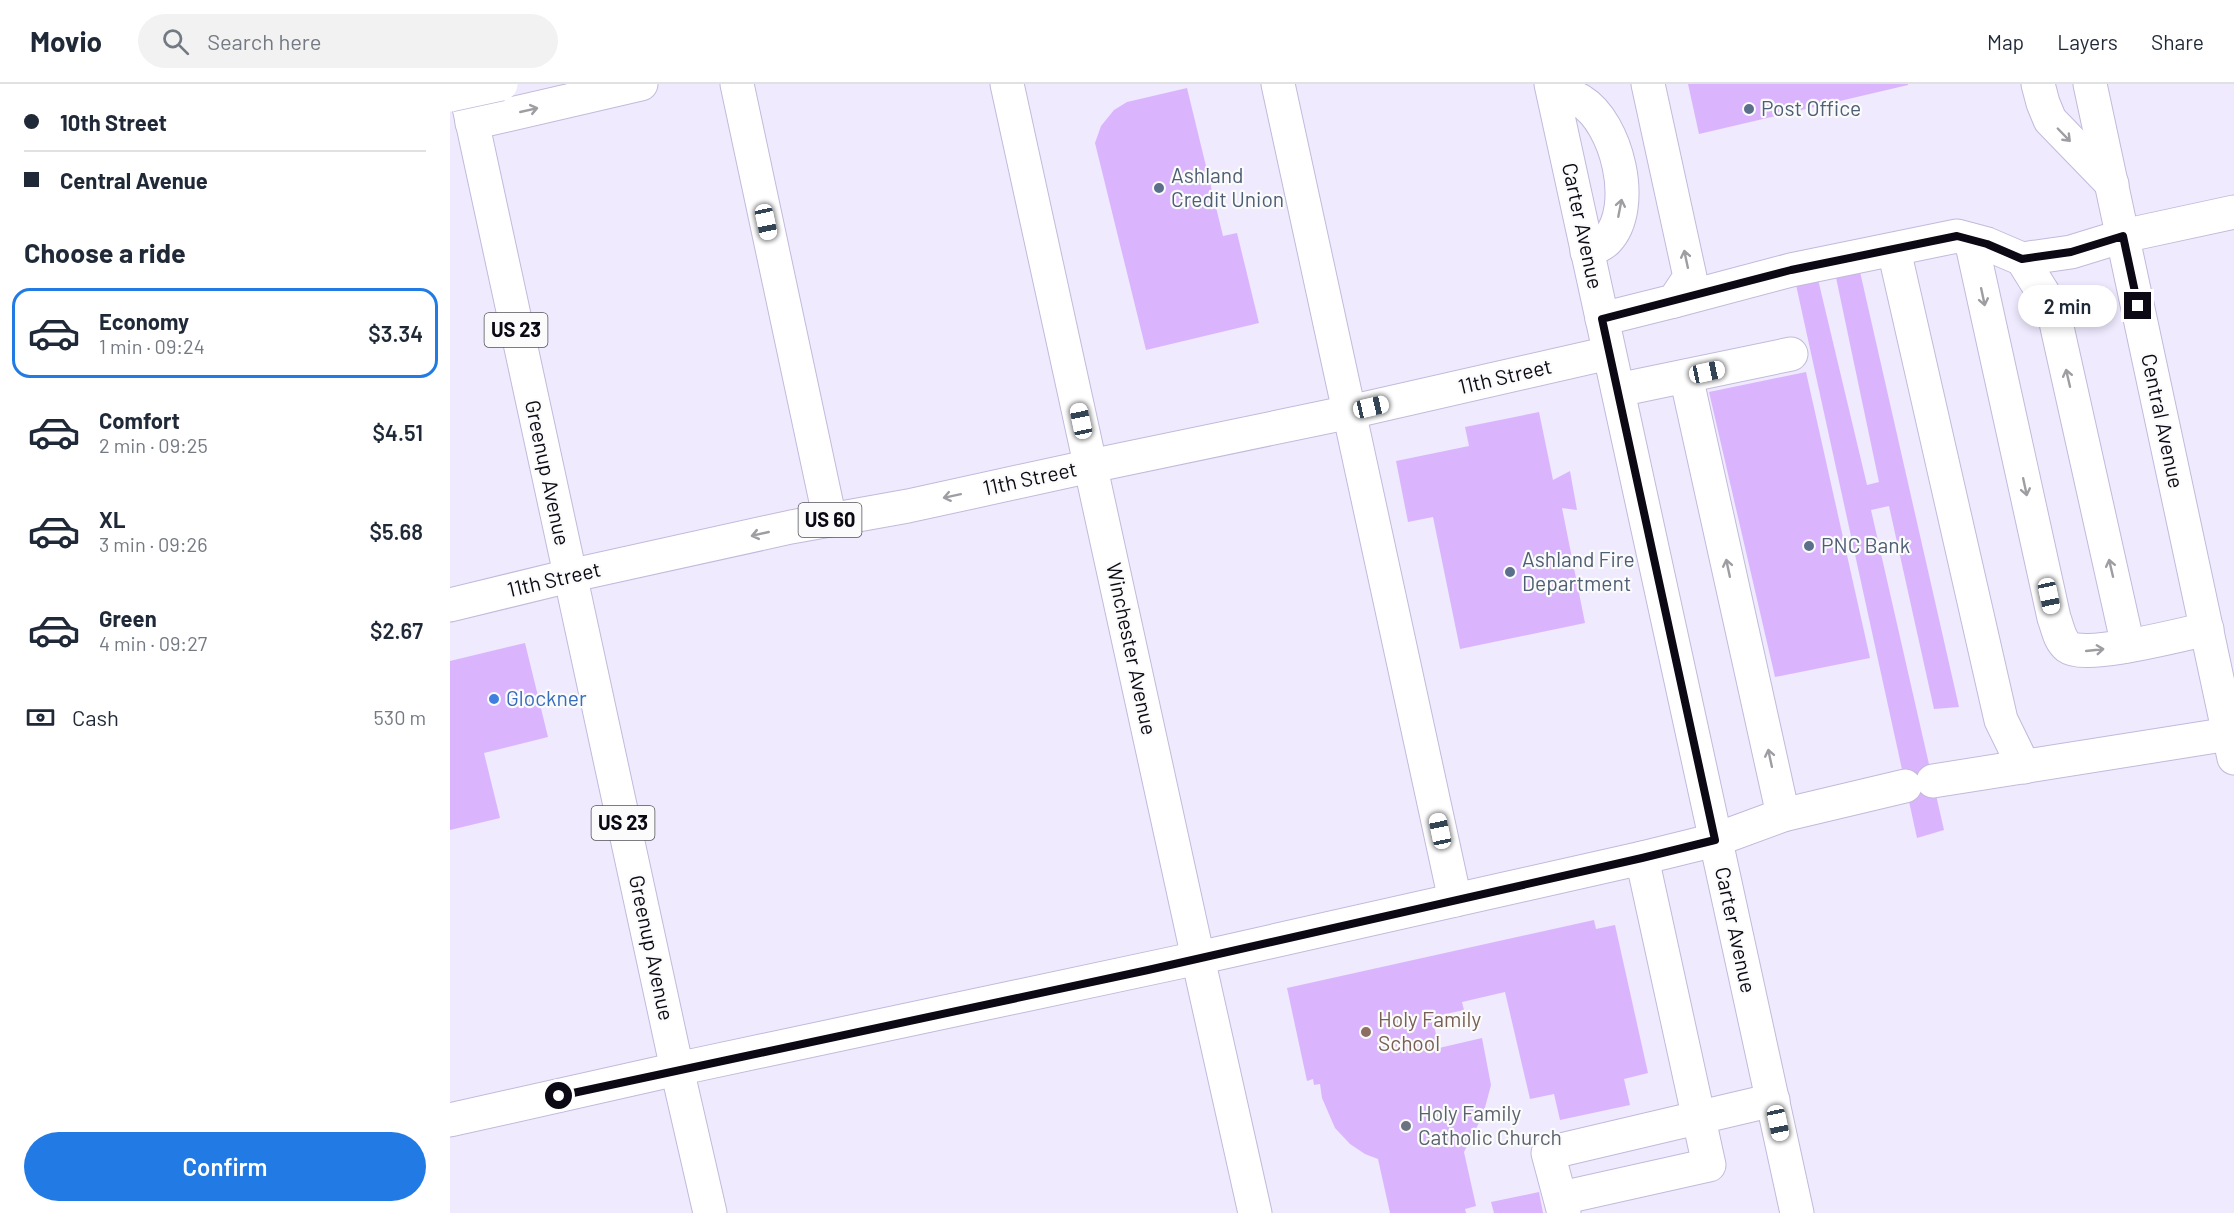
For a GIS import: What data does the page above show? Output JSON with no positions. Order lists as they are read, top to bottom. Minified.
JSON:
{"streets":{"main road":["Carter Avenue","US 23","11th Street","Central Avenue","Greenup Avenue","US 60","Winchester Avenue"]},"crossings":[["Carter Avenue","11th Street"],["11th Street","Greenup Avenue"],["11th Street","Winchester Avenue"]],"one_way":["11th Street"],"places":["Post Office","Ashland Credit Union","PNC Bank","Ashland Fire Department","Glockner","Holy Family School","Holy Family Catholic Church"],"page":{"header":"Movio","search":"Search here","nav":["Map","Layers","Share"],"banner":["10th Street","Central Avenue"],"heading":"Choose a ride","bubble":"2 min","list":[{"name":"Economy","note":"1 min · 09:24","value":"$3.34"},{"name":"Comfort","note":"2 min · 09:25","value":"$4.51"},{"name":"XL","note":"3 min · 09:26","value":"$5.68"},{"name":"Green","note":"4 min · 09:27","value":"$2.67"}],"pay":["Cash","530 m"],"buttons":"Confirm"}}
